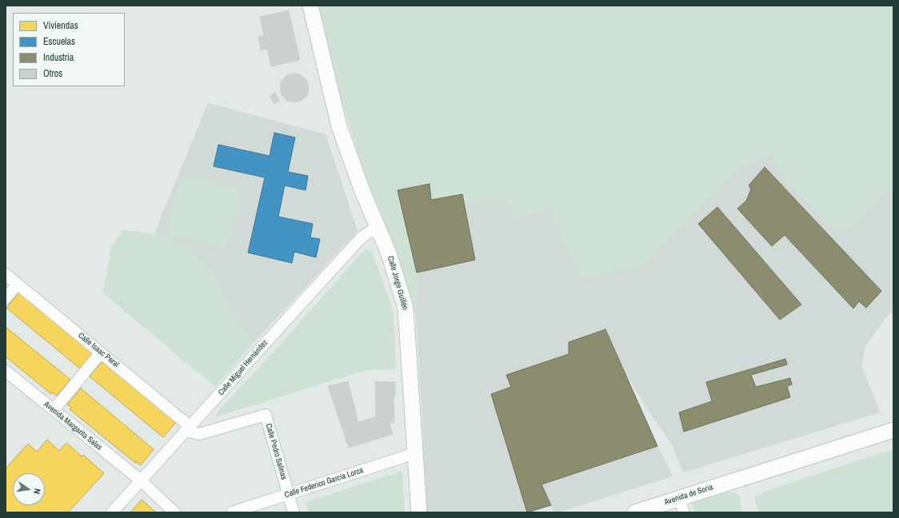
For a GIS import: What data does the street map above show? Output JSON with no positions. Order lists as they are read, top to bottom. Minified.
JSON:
{"streets":{"street":["Calle Jorge Guillén","Calle Isaac Peral","Calle Miguel Hernández","Avenida Margarita Salas","Calle Pedro Salinas","Calle Federico García Lorca","Avenida de Soria"]},"crossings":[["Calle Jorge Guillén","Calle Miguel Hernández"],["Calle Jorge Guillén","Calle Federico García Lorca"],["Calle Isaac Peral","Calle Miguel Hernández"],["Calle Isaac Peral","Calle Pedro Salinas"],["Calle Miguel Hernández","Avenida Margarita Salas"],["Calle Miguel Hernández","Calle Pedro Salinas"],["Calle Pedro Salinas","Calle Federico García Lorca"]],"legend":["Viviendas","Escuelas","Industria","Otros"],"north":"right"}
